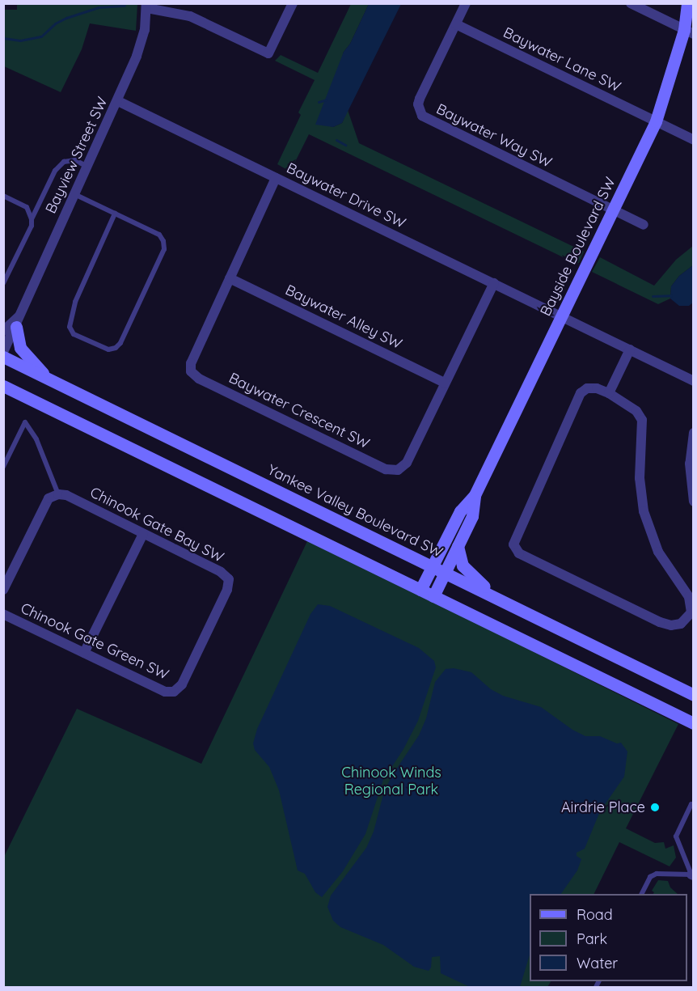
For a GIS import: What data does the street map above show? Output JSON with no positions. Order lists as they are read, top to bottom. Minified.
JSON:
{"streets":{"main road":["Bayside Boulevard SW","Yankee Valley Boulevard SW"],"street":["Baywater Lane SW","Baywater Way SW","Bayview Street SW","Baywater Drive SW","Baywater Alley SW","Baywater Crescent SW","Chinook Gate Bay SW","Chinook Gate Green SW"]},"crossings":[["Baywater Lane SW","Baywater Way SW"],["Baywater Lane SW","Bayside Boulevard SW"],["Baywater Way SW","Bayside Boulevard SW"],["Bayview Street SW","Baywater Drive SW"],["Baywater Drive SW","Bayside Boulevard SW"],["Baywater Drive SW","Baywater Crescent SW"],["Bayside Boulevard SW","Yankee Valley Boulevard SW"],["Baywater Alley SW","Baywater Crescent SW"],["Chinook Gate Bay SW","Chinook Gate Green SW"]],"parks":["Chinook Winds Regional Park"],"places":["Airdrie Place"],"legend":["Road","Park","Water"]}
